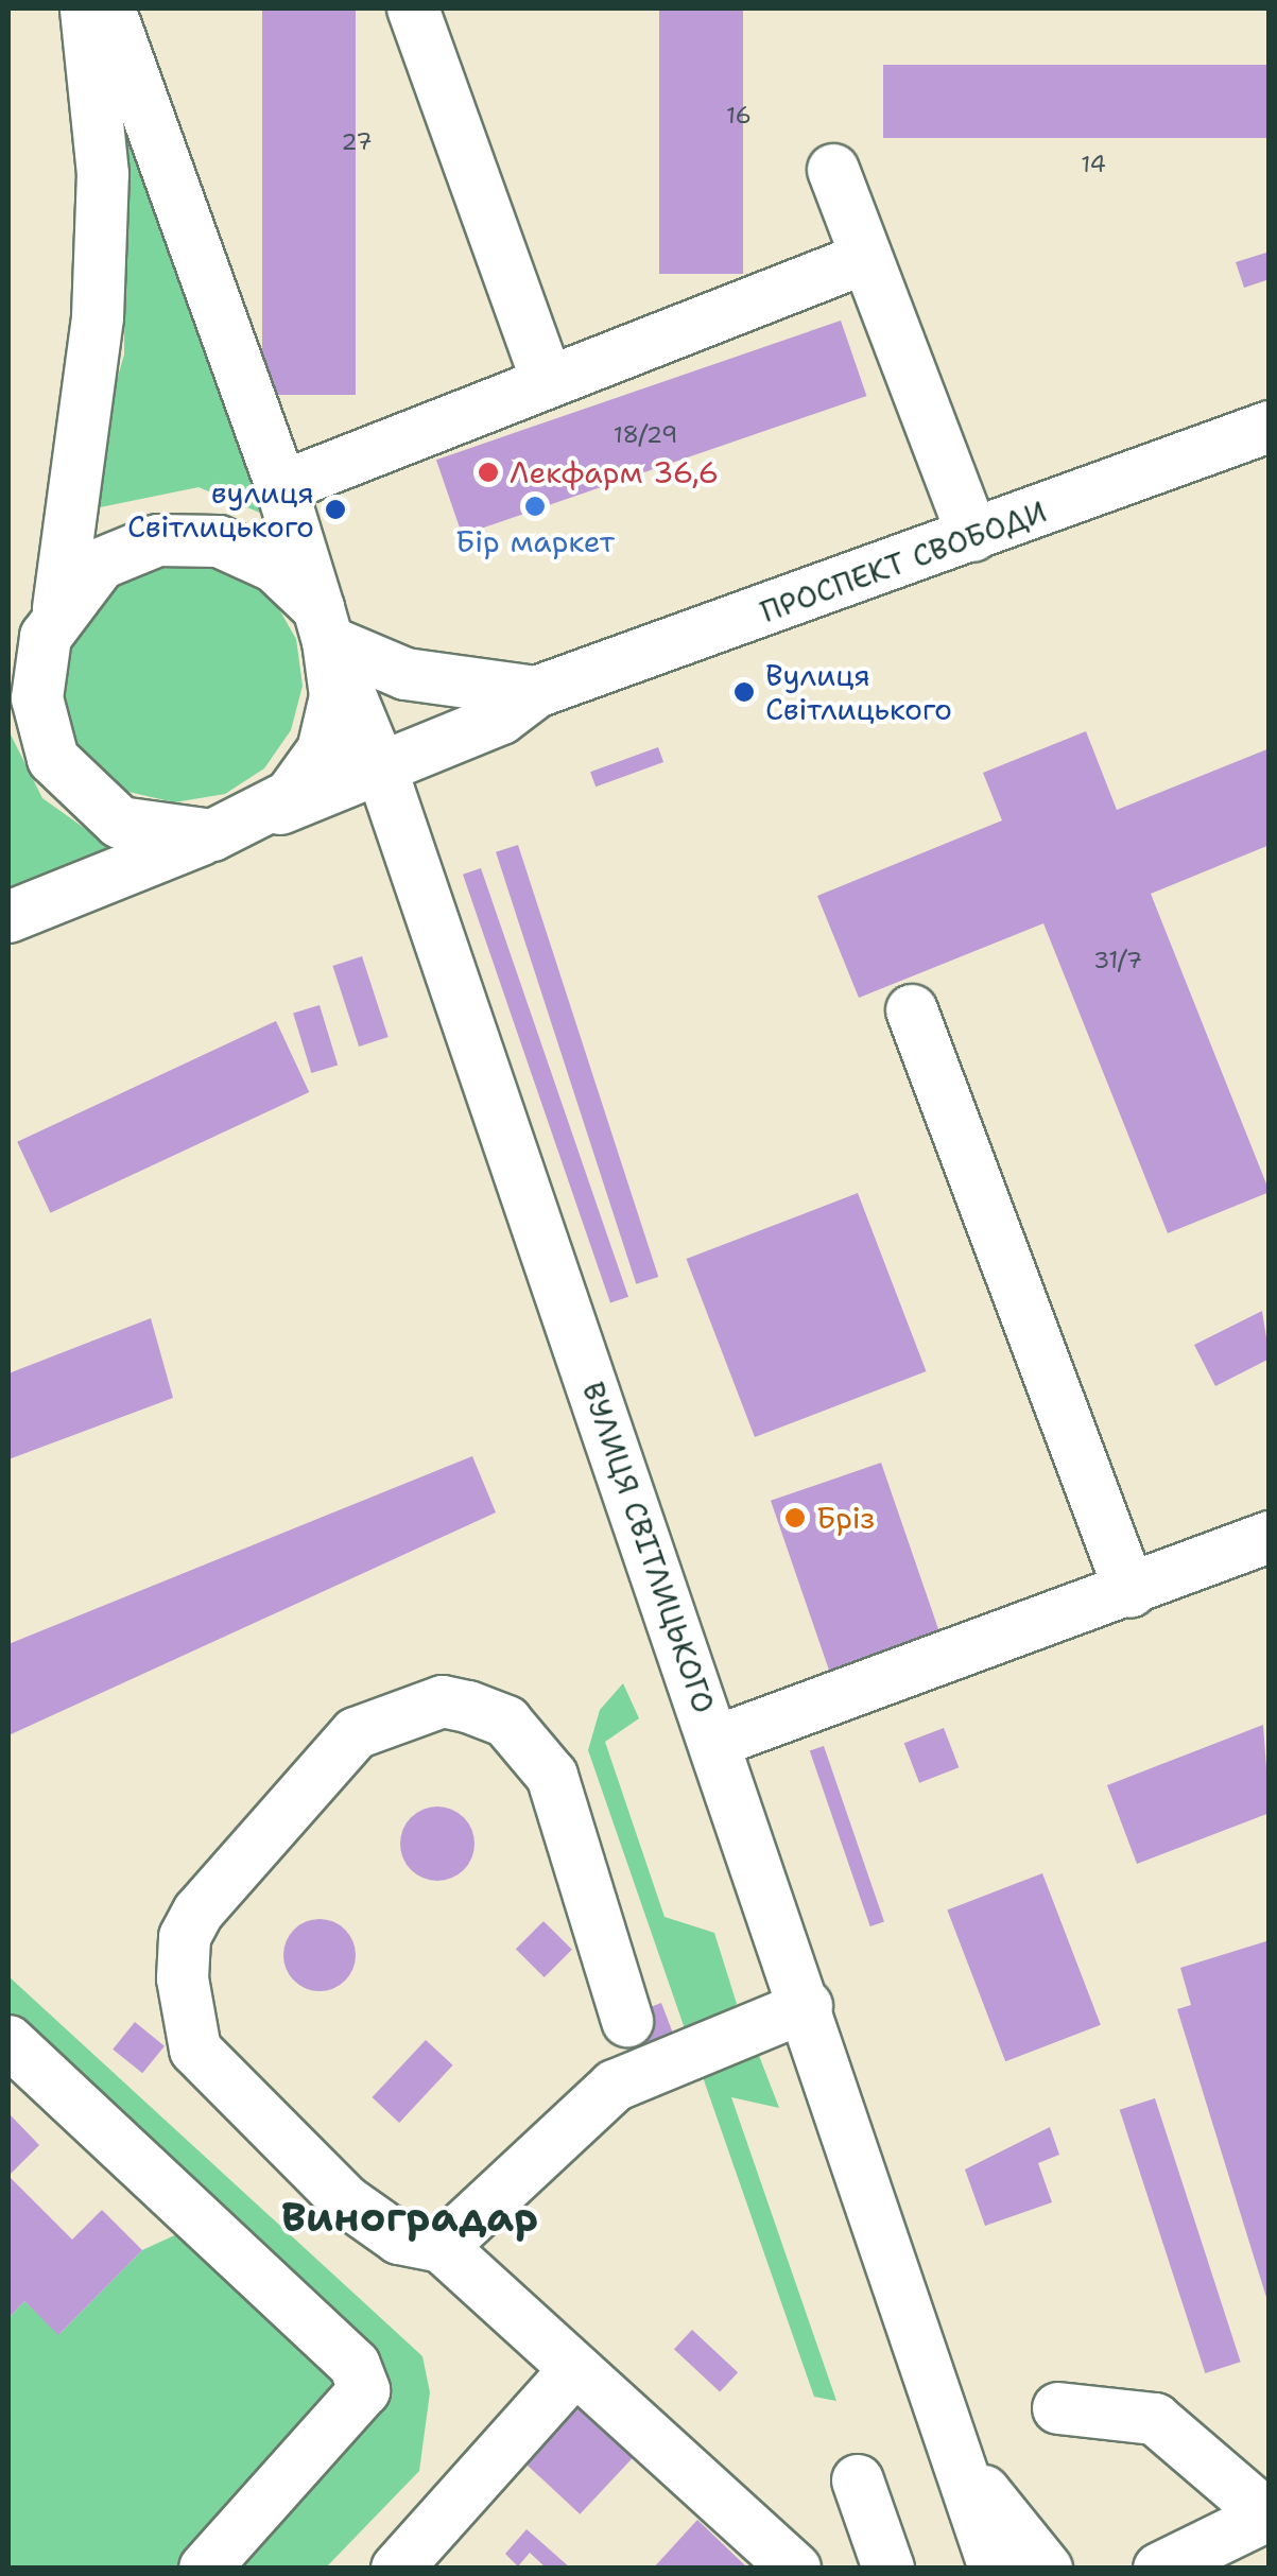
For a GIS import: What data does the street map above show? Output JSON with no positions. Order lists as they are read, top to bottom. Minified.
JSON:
{"streets":{"street":["ПРОСПЕКТ СВОБОДИ","ВУЛИЦЯ СВІТЛИЦЬКОГО"]},"crossings":[["ПРОСПЕКТ СВОБОДИ","ВУЛИЦЯ СВІТЛИЦЬКОГО"]],"districts":["Виноградар"],"places":["Лекфарм 36,6","Бір маркет","вулиця Світлицького","Вулиця Світлицького","Бріз"],"house_numbers":["16","27","14","18/29","31/7"]}
